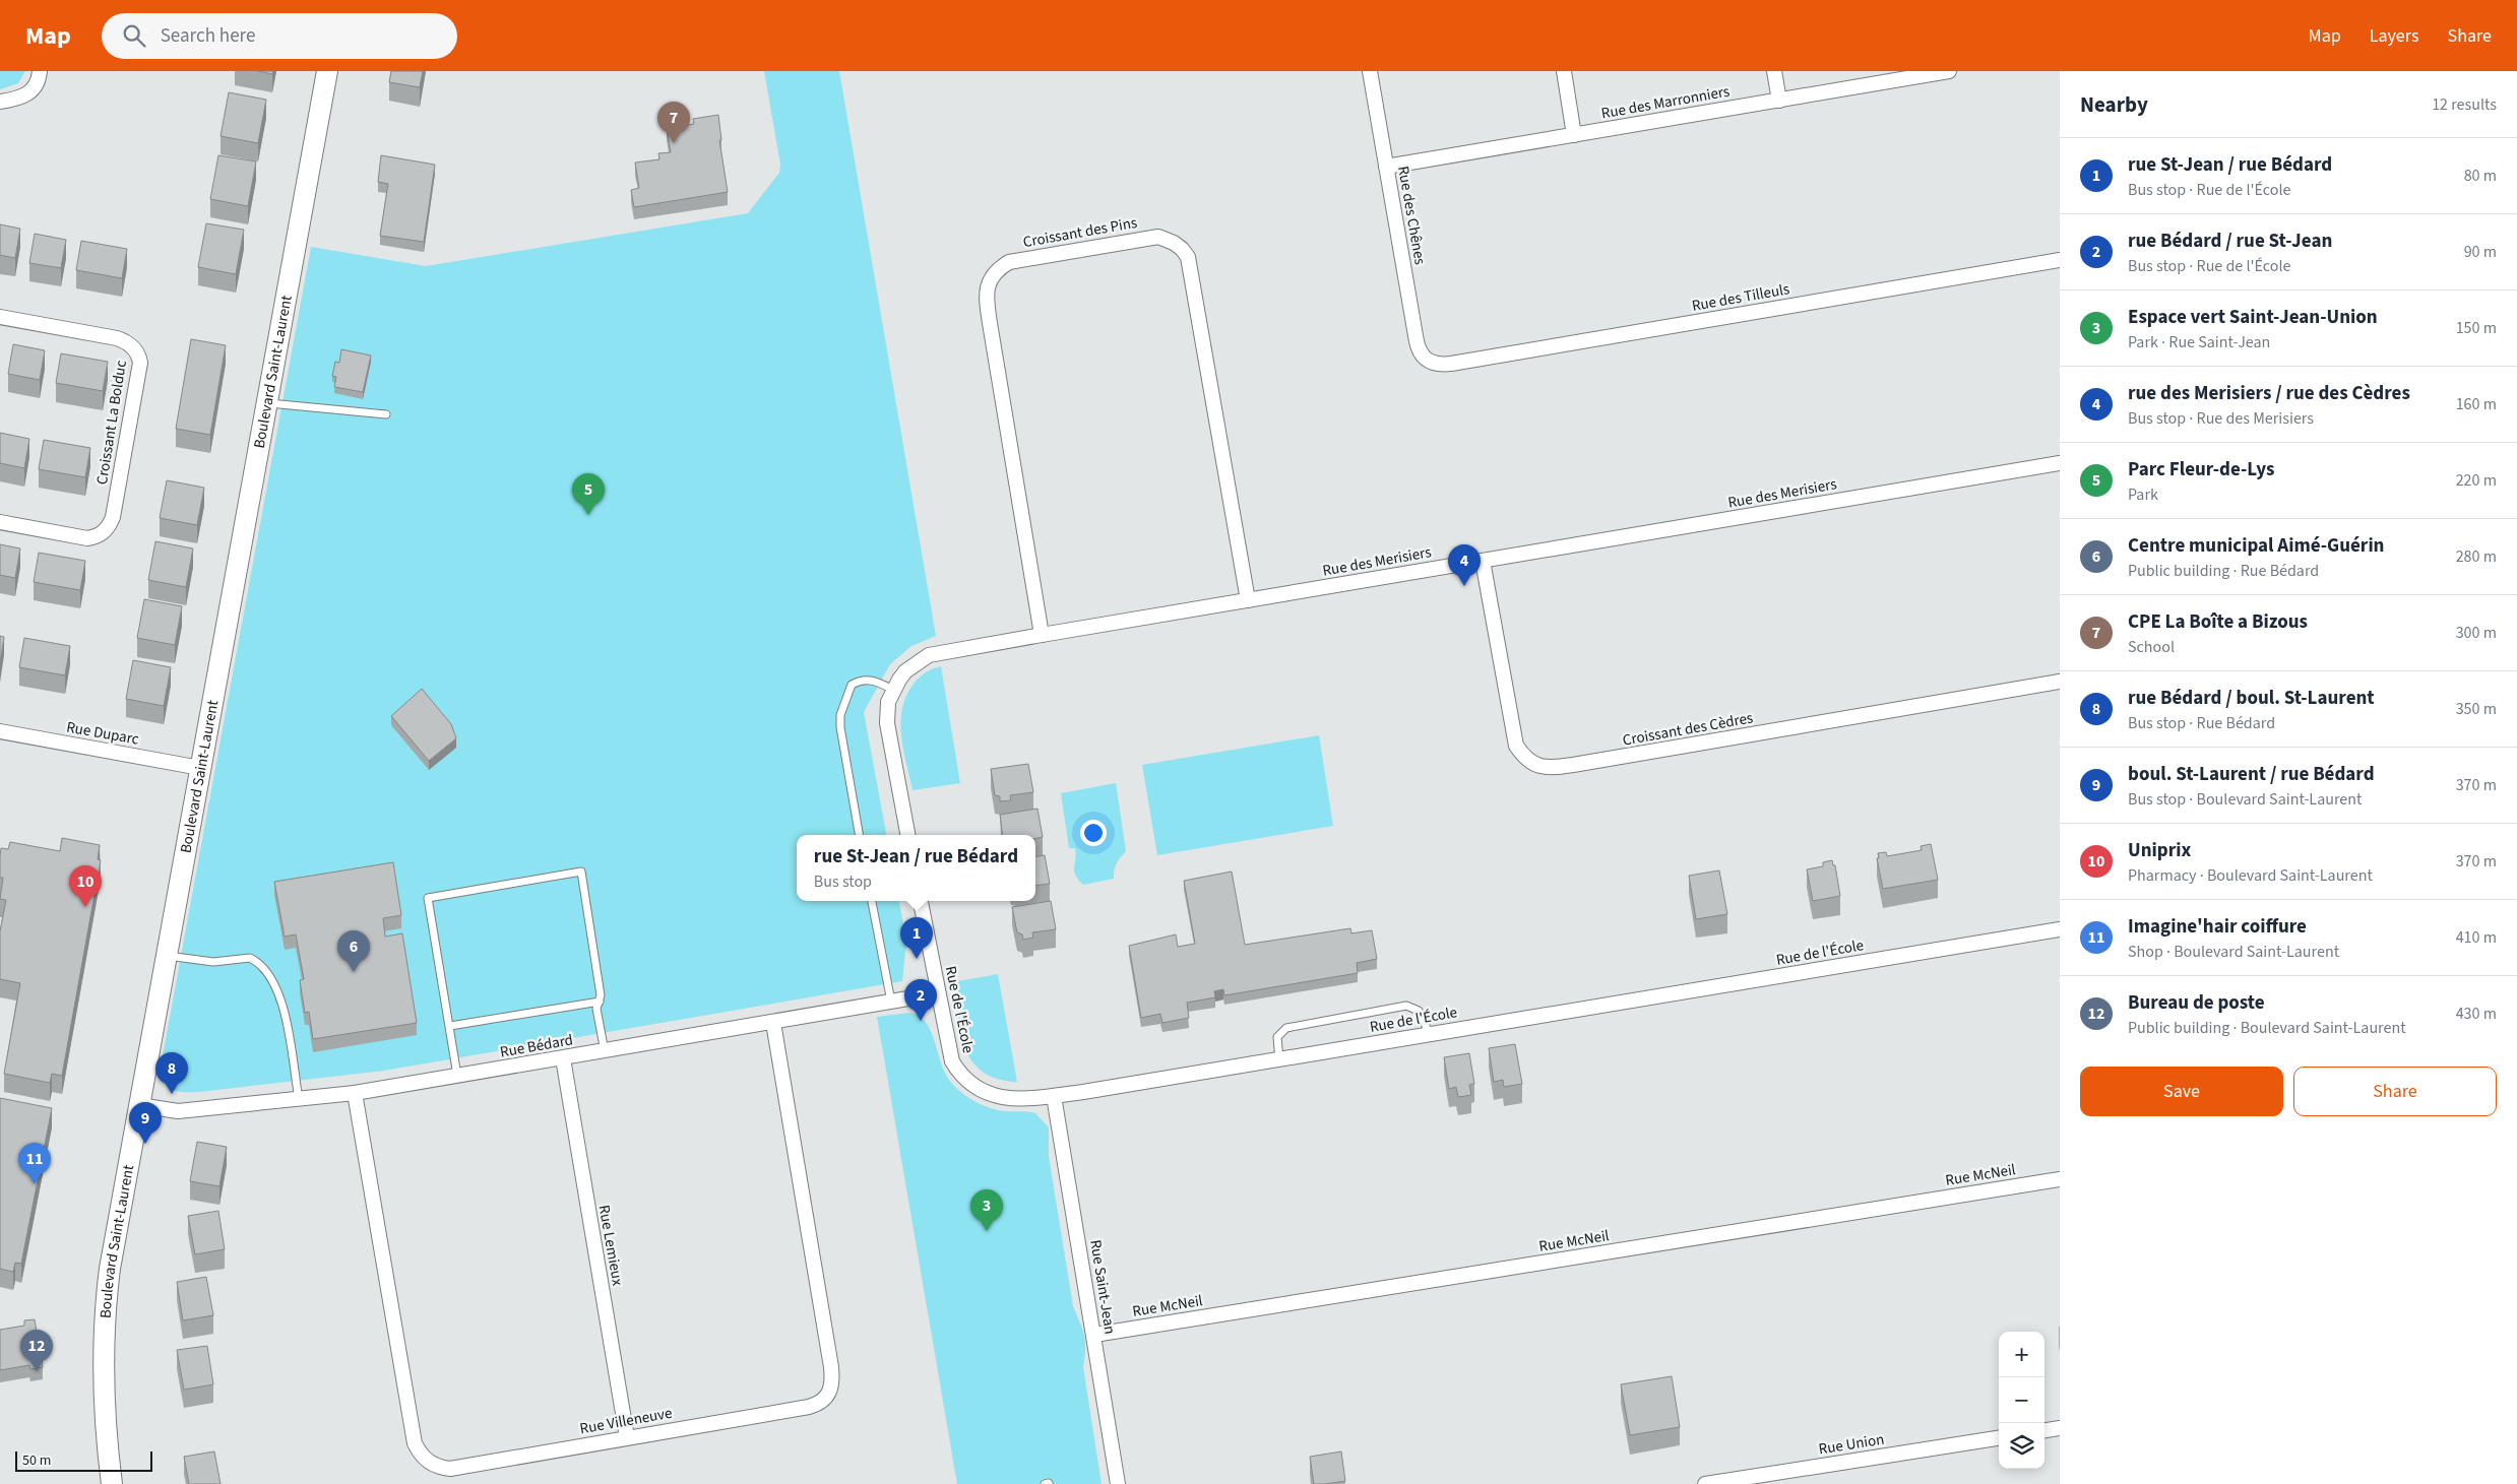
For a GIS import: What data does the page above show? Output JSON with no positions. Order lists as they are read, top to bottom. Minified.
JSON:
{"streets":{"street":["Rue des Marronniers","Rue des Chênes","Croissant des Pins","Rue des Tilleuls","Boulevard Saint-Laurent","Croissant La Bolduc","Rue des Merisiers","Croissant des Cèdres","Rue Duparc","Rue de l'École","Rue Bédard","Rue McNeil","Rue Lemieux","Rue Saint-Jean","Rue Villeneuve","Rue Union"]},"crossings":[["Rue des Marronniers","Rue des Chênes"],["Rue des Chênes","Rue des Tilleuls"],["Croissant des Pins","Rue des Merisiers"],["Boulevard Saint-Laurent","Rue Duparc"],["Boulevard Saint-Laurent","Rue Bédard"],["Rue des Merisiers","Croissant des Cèdres"],["Rue de l'École","Rue Bédard"],["Rue de l'École","Rue Saint-Jean"],["Rue Bédard","Rue Lemieux"],["Rue Bédard","Rue Villeneuve"],["Rue McNeil","Rue Saint-Jean"],["Rue Lemieux","Rue Villeneuve"]],"scale_bar":"50 m","page":{"header":"Map","search":"Search here","nav":["Map","Layers","Share"],"heading":["Nearby","12 results"],"pins":["7","5","4","10","1","6","2","8","9","11","3","12"],"list":[{"mark":"1","name":"rue St-Jean / rue Bédard","note":"Bus stop · Rue de l'École","value":"80 m"},{"mark":"2","name":"rue Bédard / rue St-Jean","note":"Bus stop · Rue de l'École","value":"90 m"},{"mark":"3","name":"Espace vert Saint-Jean-Union","note":"Park · Rue Saint-Jean","value":"150 m"},{"mark":"4","name":"rue des Merisiers / rue des Cèdres","note":"Bus stop · Rue des Merisiers","value":"160 m"},{"mark":"5","name":"Parc Fleur-de-Lys","note":"Park","value":"220 m"},{"mark":"6","name":"Centre municipal Aimé-Guérin","note":"Public building · Rue Bédard","value":"280 m"},{"mark":"7","name":"CPE La Boîte a Bizous","note":"School","value":"300 m"},{"mark":"8","name":"rue Bédard / boul. St-Laurent","note":"Bus stop · Rue Bédard","value":"350 m"},{"mark":"9","name":"boul. St-Laurent / rue Bédard","note":"Bus stop · Boulevard Saint-Laurent","value":"370 m"},{"mark":"10","name":"Uniprix","note":"Pharmacy · Boulevard Saint-Laurent","value":"370 m"},{"mark":"11","name":"Imagine'hair coiffure","note":"Shop · Boulevard Saint-Laurent","value":"410 m"},{"mark":"12","name":"Bureau de poste","note":"Public building · Boulevard Saint-Laurent","value":"430 m"}],"popup":["rue St-Jean / rue Bédard","Bus stop"],"buttons":["Save","Share"],"map_buttons":["+","−"],"scale":"50 m"}}
